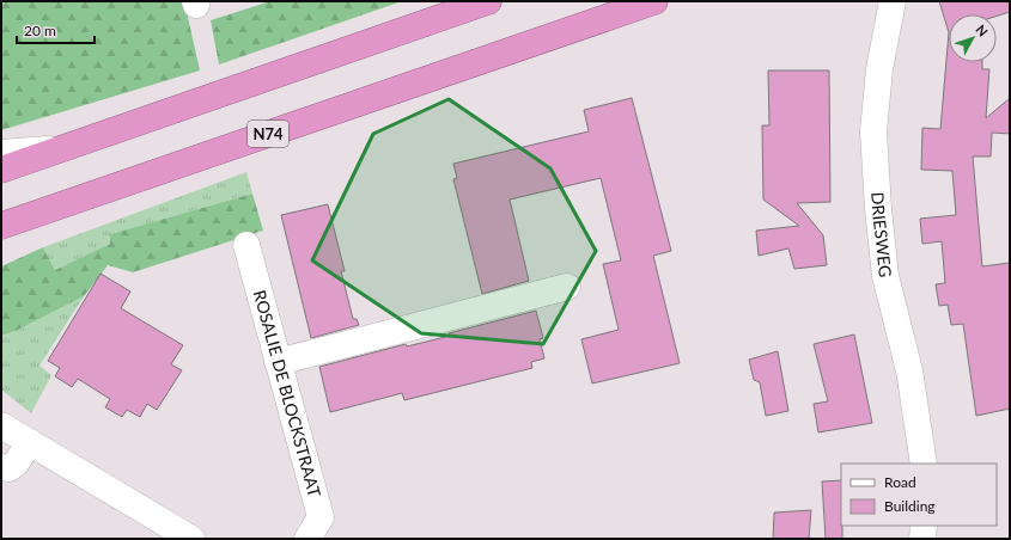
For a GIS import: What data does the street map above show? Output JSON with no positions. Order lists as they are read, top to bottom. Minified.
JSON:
{"streets":{"highway":["N74"],"street":["DRIESWEG","ROSALIE DE BLOCKSTRAAT"]},"legend":["Road","Building"],"scale_bar":"20 m","north":"top right"}
